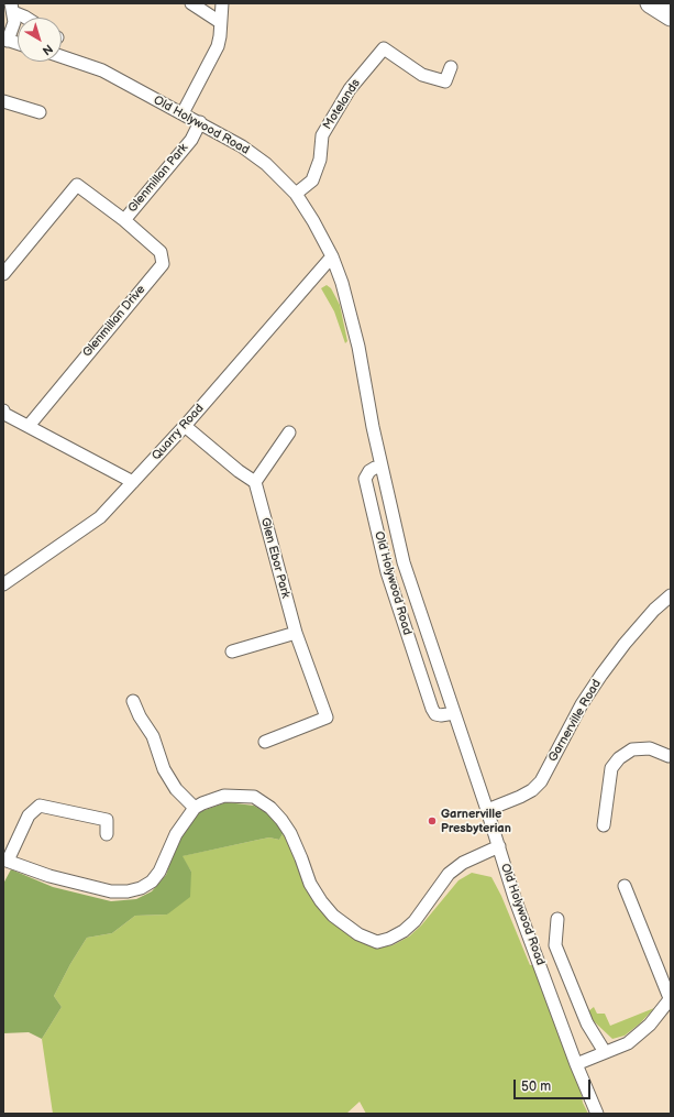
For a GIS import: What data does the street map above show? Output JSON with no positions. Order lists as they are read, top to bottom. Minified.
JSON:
{"streets":{"street":["Motelands","Old Holywood Road","Glenmillan Park","Glenmillan Drive","Quarry Road","Glen Ebor Park","Garnerville Road"]},"crossings":[["Motelands","Old Holywood Road"],["Old Holywood Road","Glenmillan Park"],["Old Holywood Road","Quarry Road"],["Old Holywood Road","Garnerville Road"],["Glenmillan Park","Glenmillan Drive"]],"places":["Garnerville Presbyterian"],"scale_bar":"50 m","north":"bottom right"}
